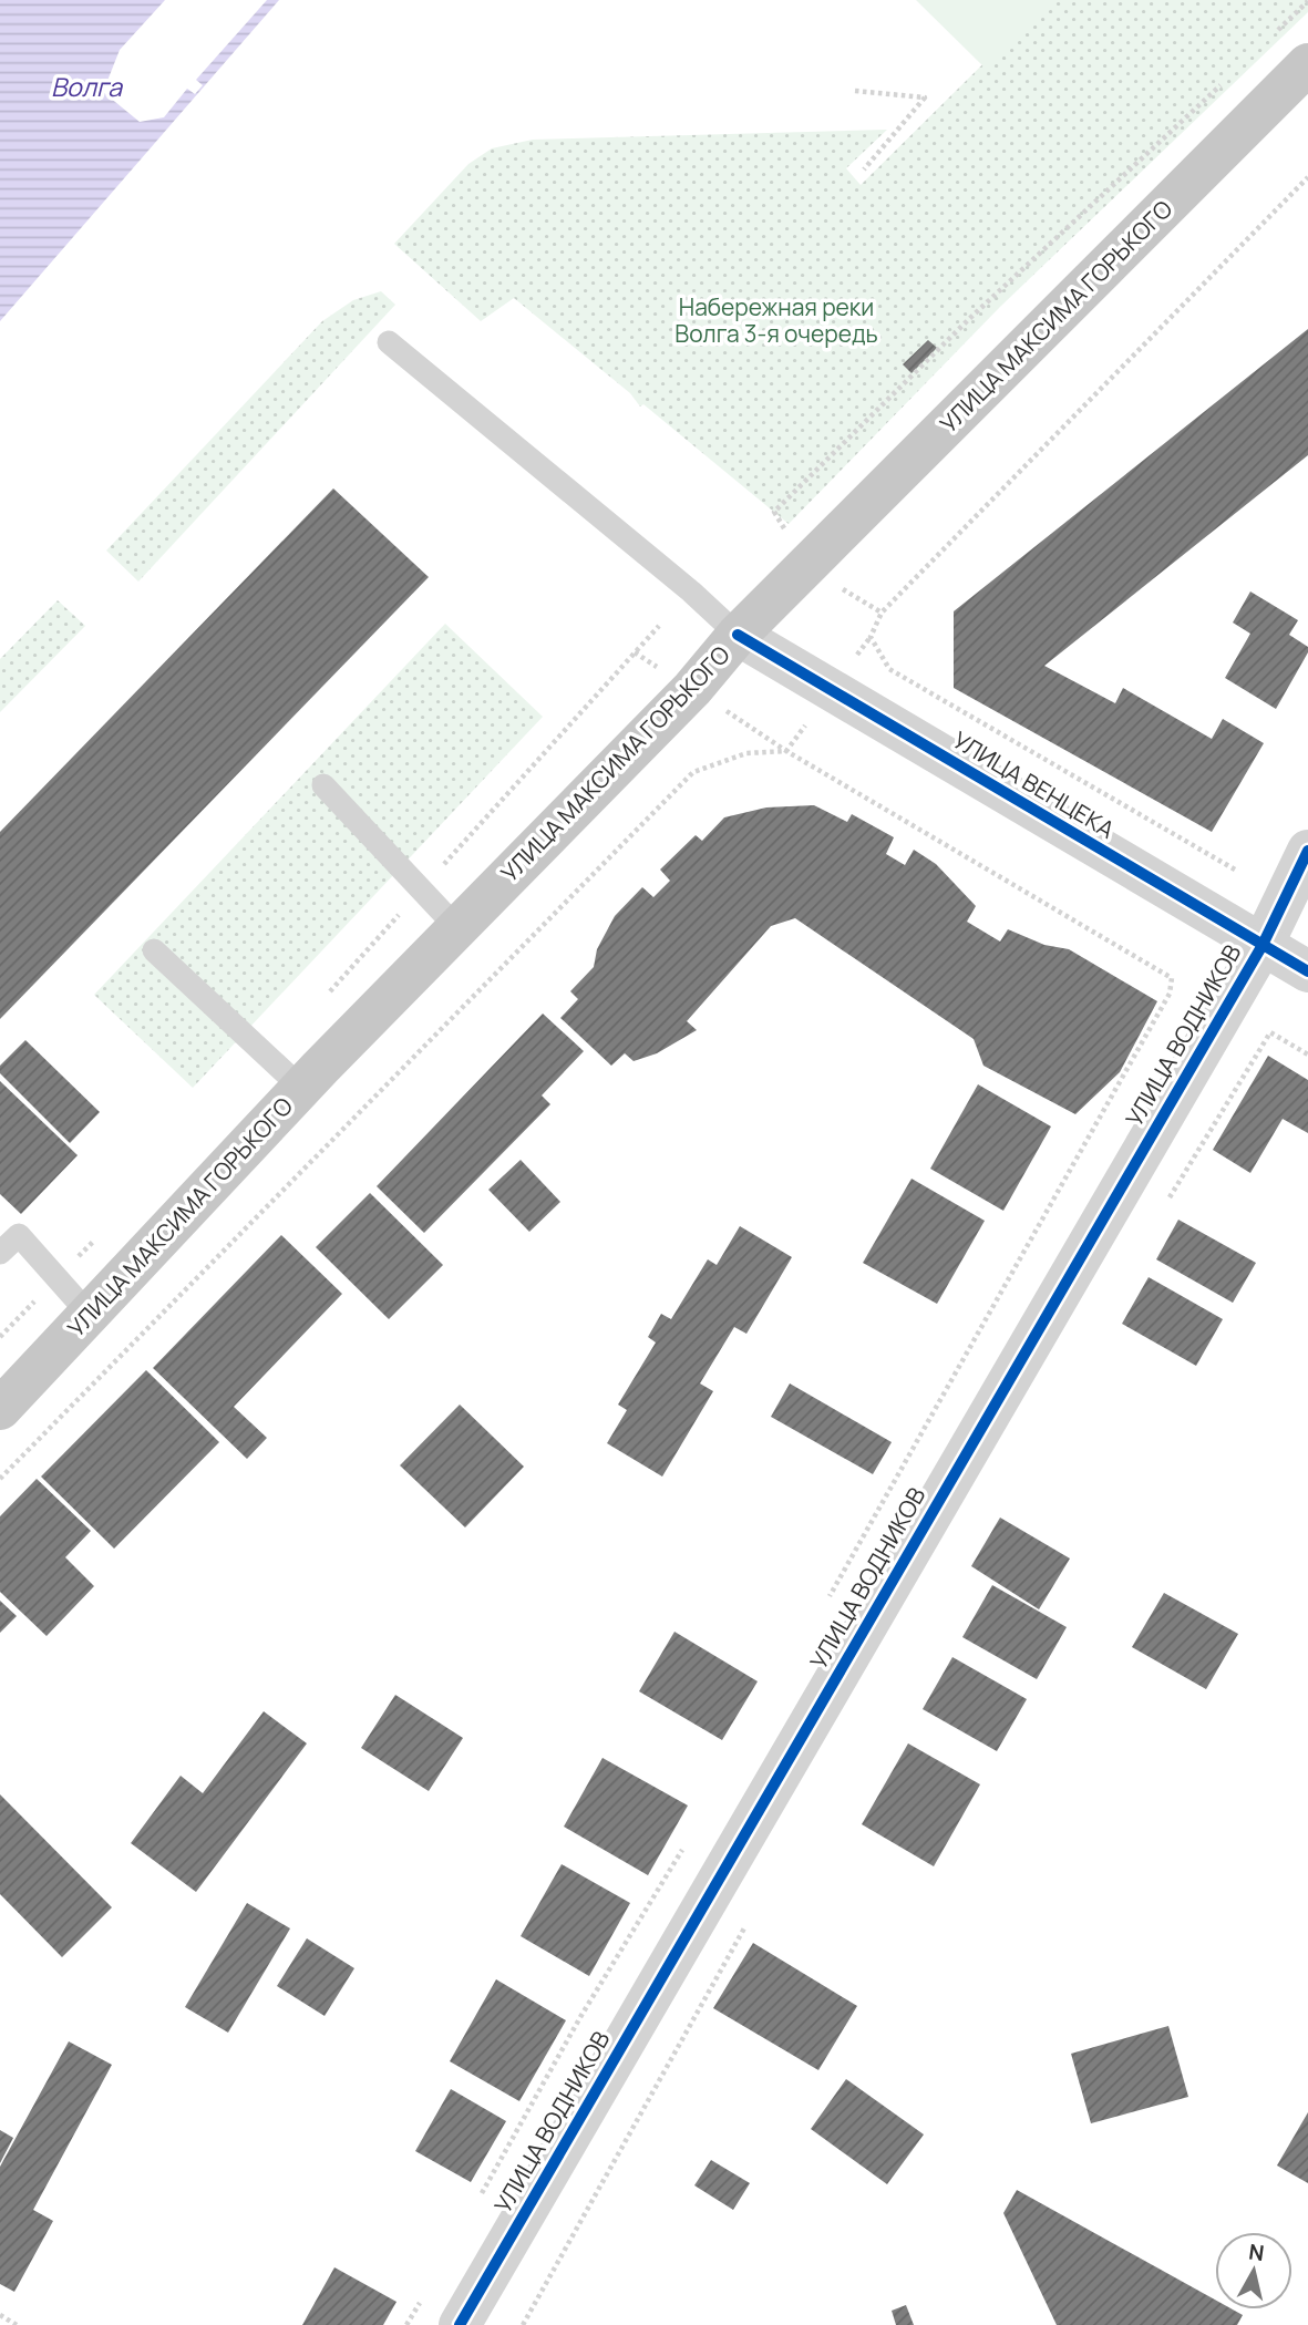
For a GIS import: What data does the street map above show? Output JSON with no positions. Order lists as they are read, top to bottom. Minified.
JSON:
{"streets":{"main road":["УЛИЦА МАКСИМА ГОРЬКОГО"],"street":["УЛИЦА ВЕНЦЕКА","УЛИЦА ВОДНИКОВ"]},"crossings":[["УЛИЦА МАКСИМА ГОРЬКОГО","УЛИЦА ВЕНЦЕКА"],["УЛИЦА ВЕНЦЕКА","УЛИЦА ВОДНИКОВ"]],"water":["Волга"],"parks":["Набережная реки Волга 3-я очередь"],"north":"top"}
